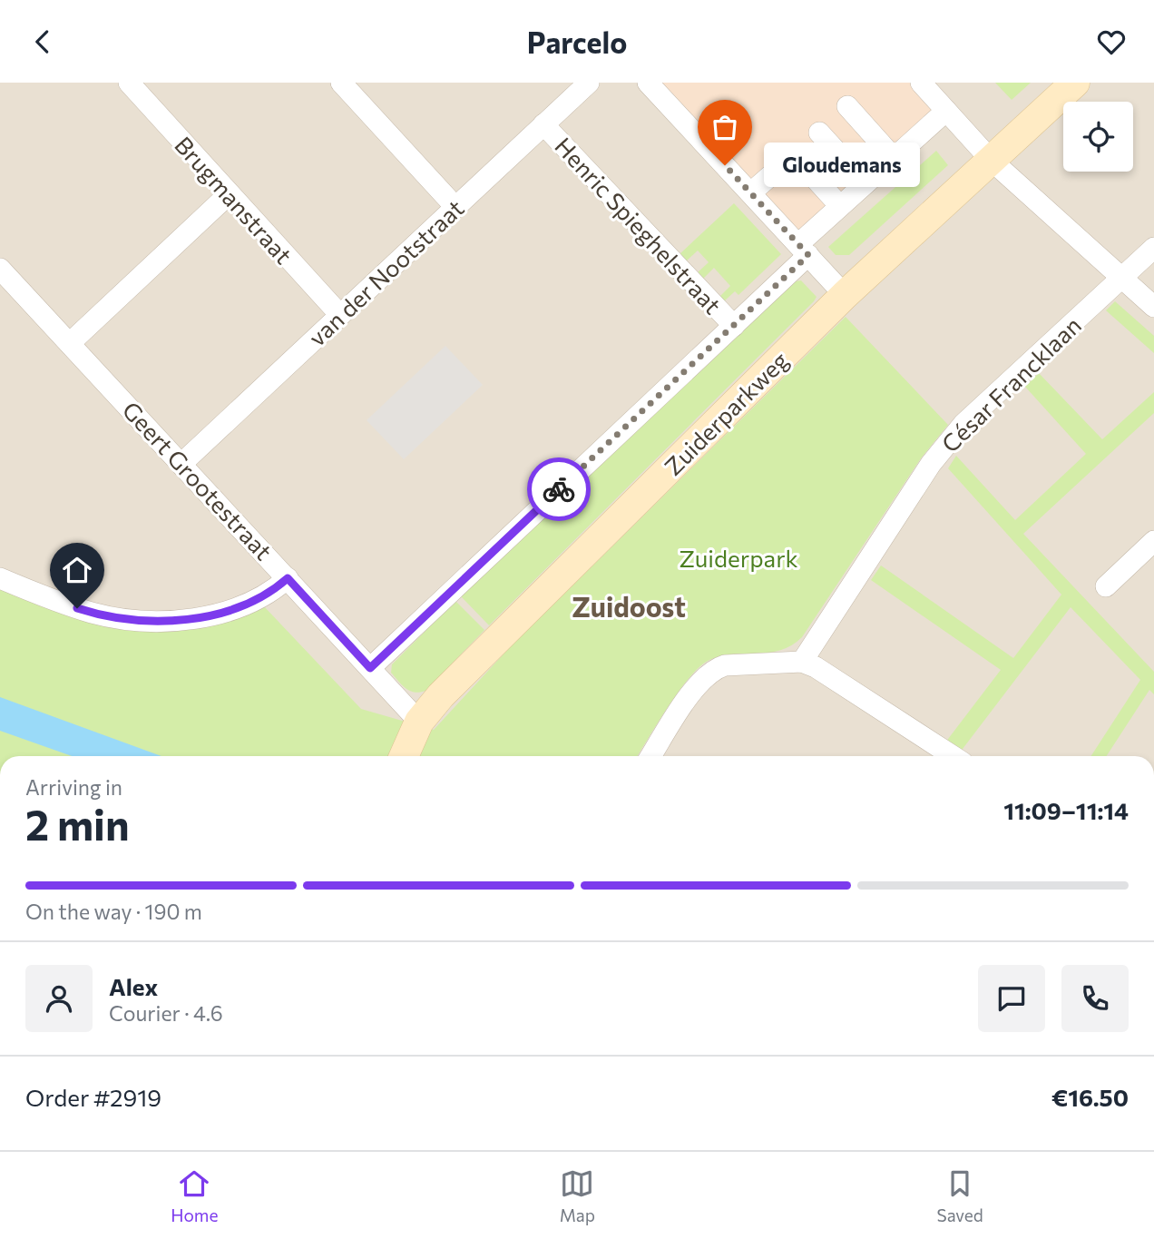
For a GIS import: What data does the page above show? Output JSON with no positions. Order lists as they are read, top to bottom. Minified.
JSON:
{"streets":{"street":["Brugmanstraat","Henric Spieghelstraat","van der Nootstraat","César Francklaan","Zuiderparkweg","Geert Grootestraat"]},"crossings":[["Brugmanstraat","van der Nootstraat"],["Henric Spieghelstraat","van der Nootstraat"],["van der Nootstraat","Geert Grootestraat"],["Zuiderparkweg","Geert Grootestraat"]],"districts":["Zuidoost"],"parks":["Zuiderpark"],"places":["Gloudemans"],"page":{"header":"Parcelo","bubble":"Gloudemans","heading":["2 min","Arriving in","11:09–11:14"],"panel":["Alex","Courier · 4.6","Order #2919","€16.50"],"bar":"On the way · 190 m","tabs":["Home","Map","Saved"]}}
